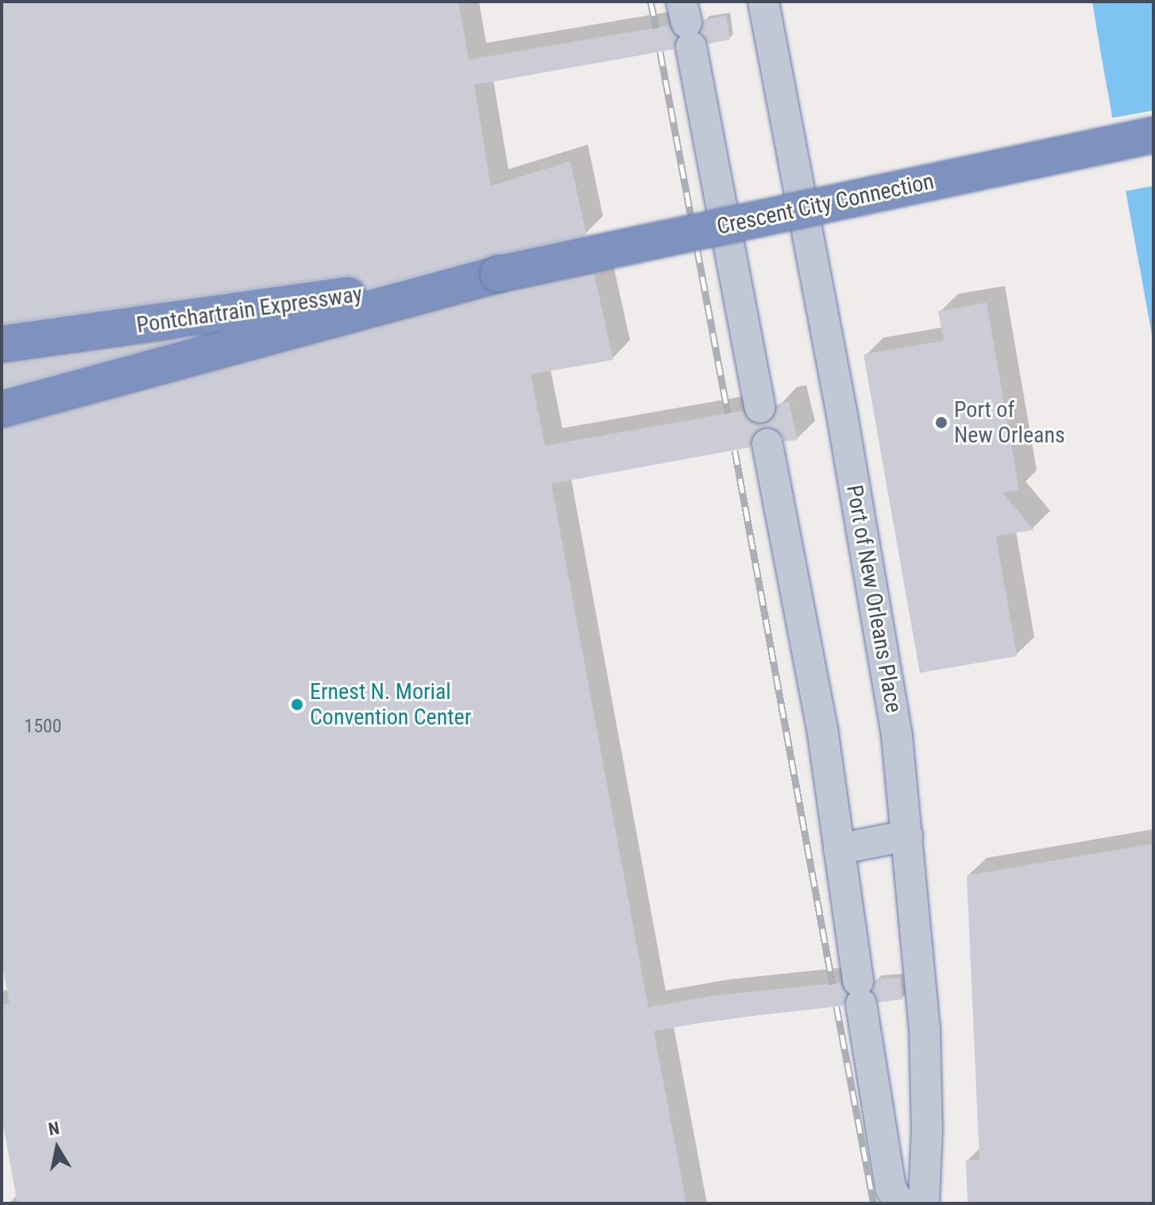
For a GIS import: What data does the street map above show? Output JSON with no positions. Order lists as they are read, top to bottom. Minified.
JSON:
{"streets":{"highway":["Crescent City Connection","Pontchartrain Expressway"],"street":["Port of New Orleans Place"]},"crossings":[["Crescent City Connection","Pontchartrain Expressway"]],"places":["Port of New Orleans","Ernest N. Morial Convention Center"],"house_numbers":["1500"],"north":"top"}
